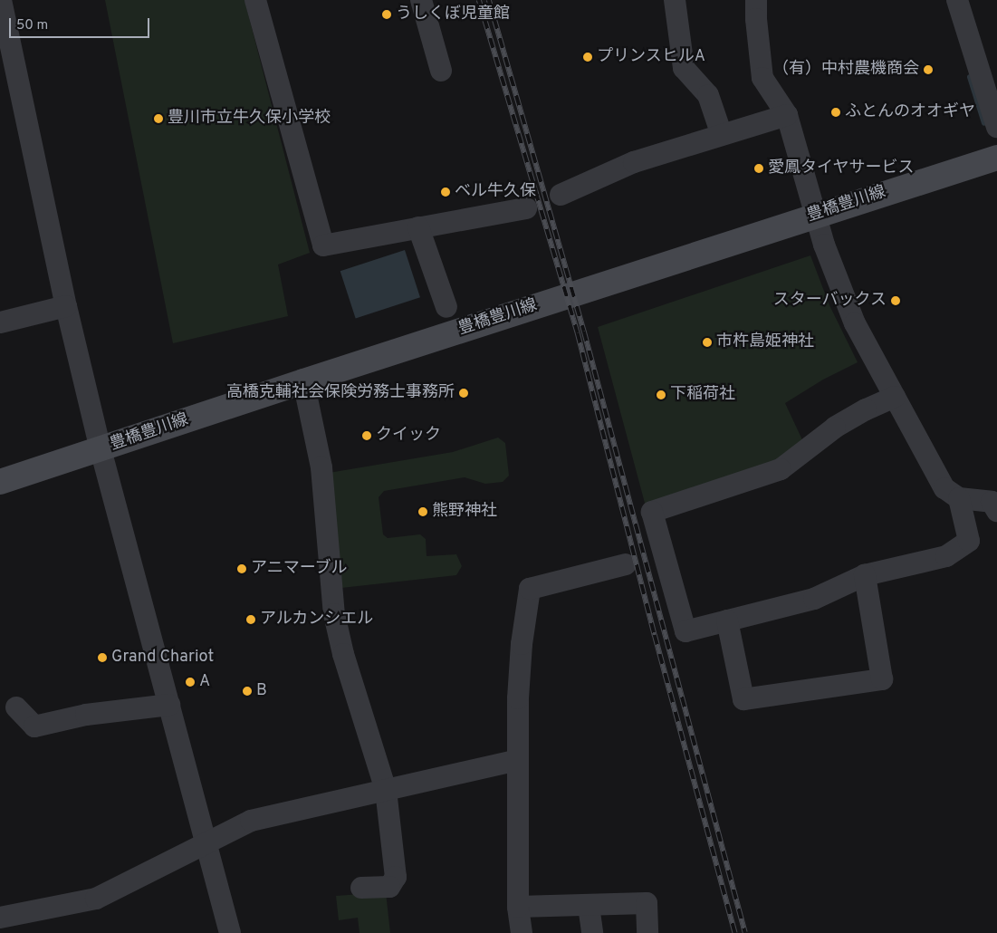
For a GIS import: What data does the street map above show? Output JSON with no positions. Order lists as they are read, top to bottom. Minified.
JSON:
{"streets":{"main road":["豊橋豊川線"]},"places":["うしくぼ児童館","プリンスヒルA","（有）中村農機商会","ふとんのオオギヤ","豊川市立牛久保小学校","愛鳳タイヤサービス","ベル牛久保","スターバックス","市杵島姫神社","高橋克輔社会保険労務士事務所","下稲荷社","クイック","熊野神社","アニマーブル","アルカンシエル","Grand Chariot","A","B"],"scale_bar":"50 m"}
